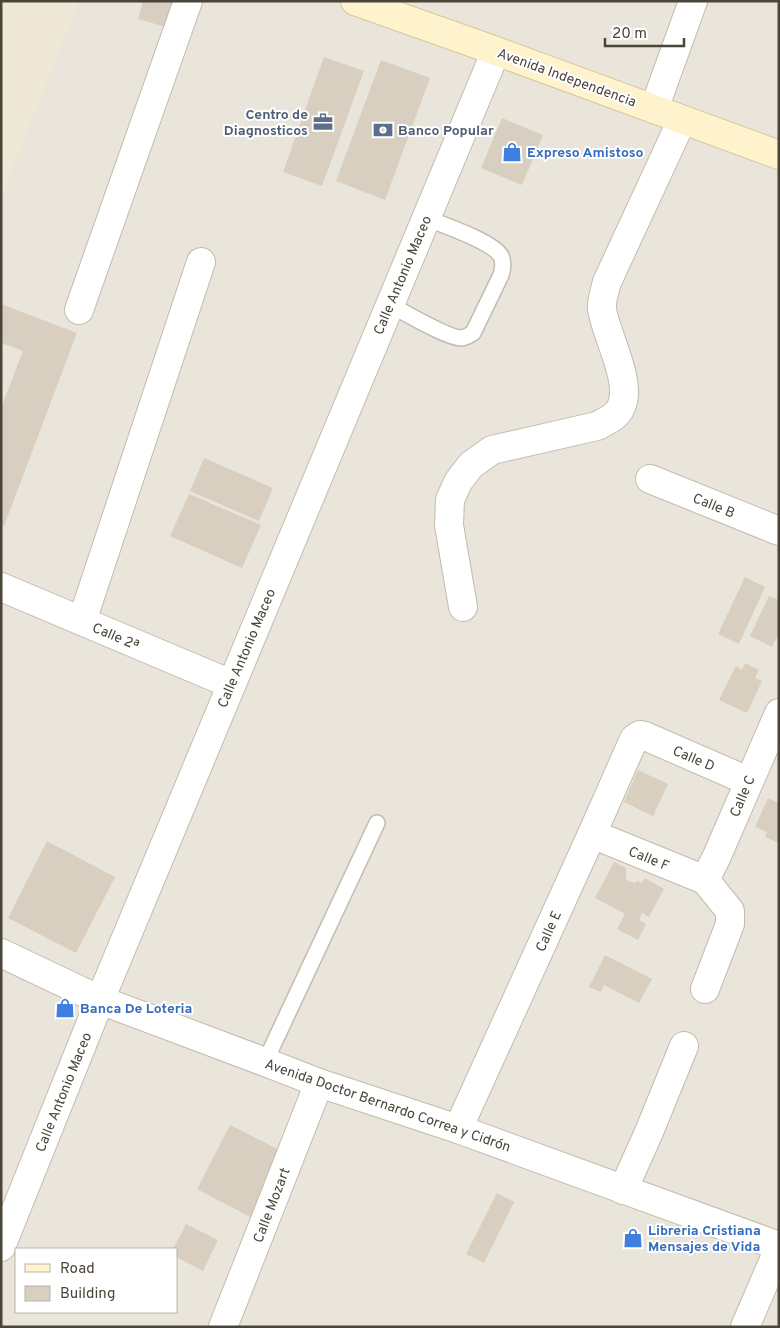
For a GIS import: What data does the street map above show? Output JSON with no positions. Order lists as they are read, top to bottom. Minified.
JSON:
{"streets":{"main road":["Avenida Independencia"],"street":["Calle Antonio Maceo","Calle B","Calle 2ª","Calle D","Calle C","Calle F","Calle E","Avenida Doctor Bernardo Correa y Cidrón","Calle Mozart"]},"crossings":[["Avenida Independencia","Calle Antonio Maceo"],["Calle Antonio Maceo","Calle 2ª"],["Calle Antonio Maceo","Avenida Doctor Bernardo Correa y Cidrón"],["Calle D","Calle C"],["Calle D","Calle E"],["Calle C","Calle F"],["Calle F","Calle E"],["Calle E","Avenida Doctor Bernardo Correa y Cidrón"],["Avenida Doctor Bernardo Correa y Cidrón","Calle Mozart"]],"places":{"office":["Centro de Diagnosticos"],"bank":["Banco Popular"],"shop":["Expreso Amistoso","Banca De Loteria","Libreria Cristiana Mensajes de Vida"]},"legend":["Road","Building"],"scale_bar":"20 m"}
